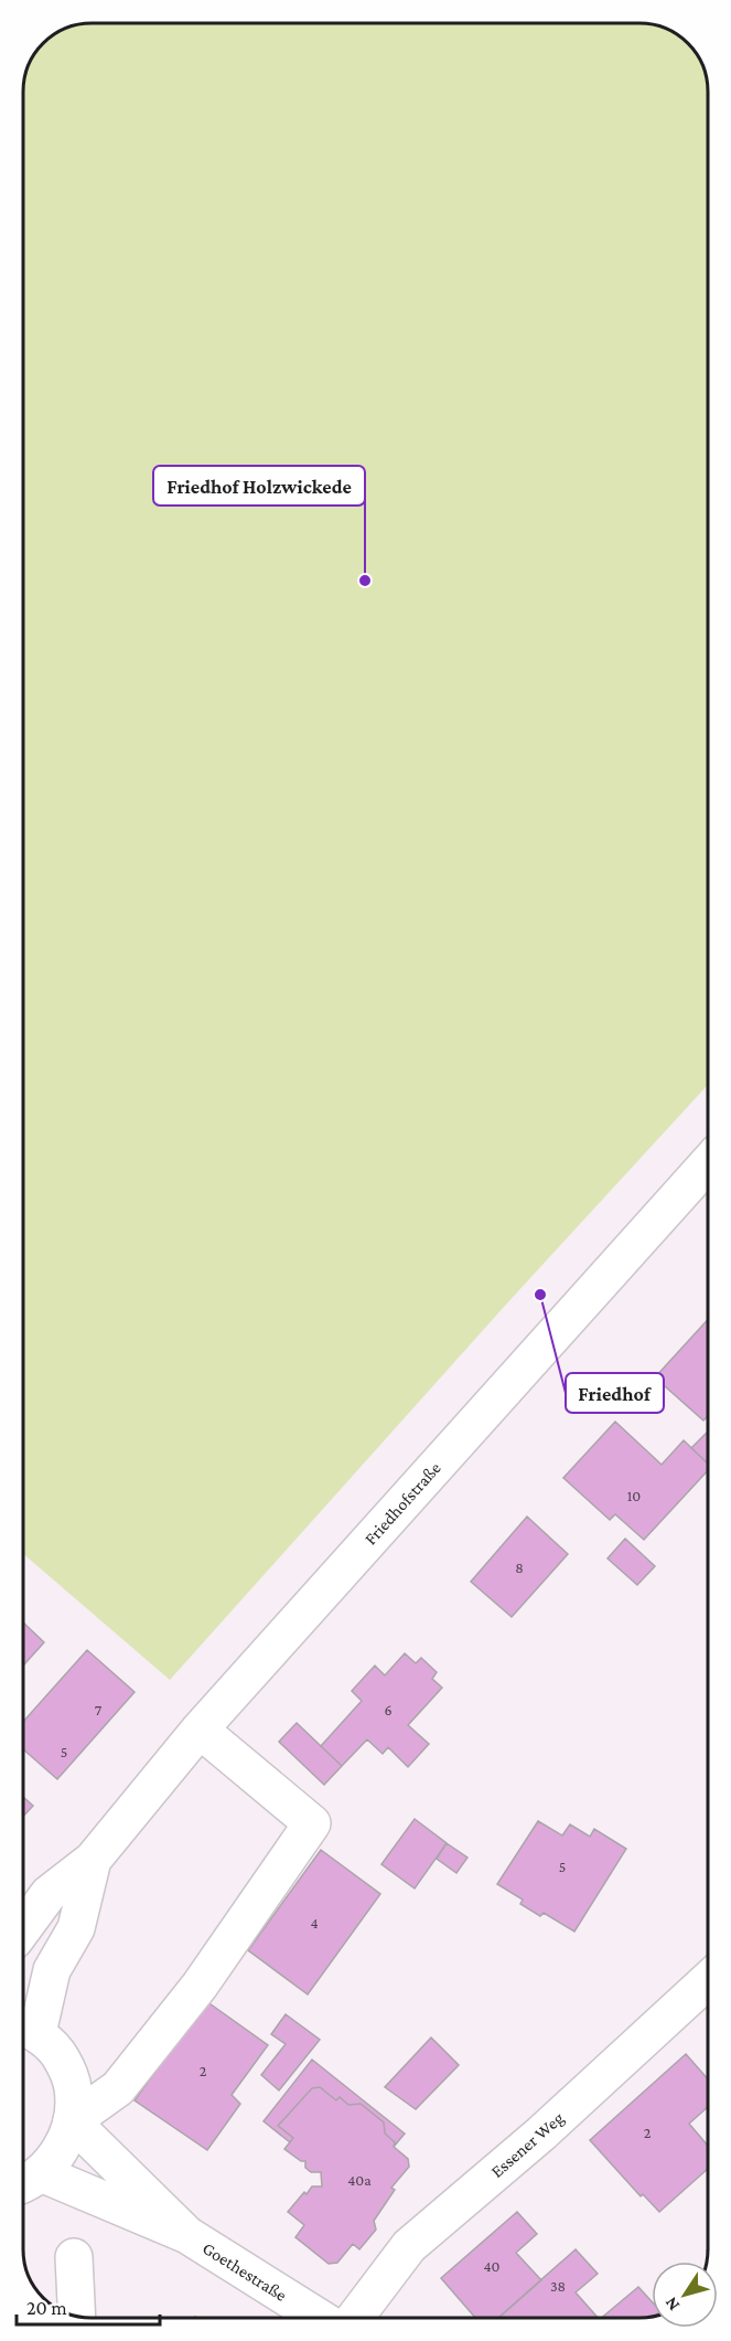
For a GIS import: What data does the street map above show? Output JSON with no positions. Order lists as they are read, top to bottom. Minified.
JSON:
{"streets":{"street":["Friedhofstraße","Essener Weg","Goethestraße"]},"crossings":[["Friedhofstraße","Goethestraße"]],"places":["Friedhof Holzwickede","Friedhof"],"house_numbers":["10","8","7","6","5","5","4","2","2","40a","40","38"],"scale_bar":"20 m","north":"bottom left"}
